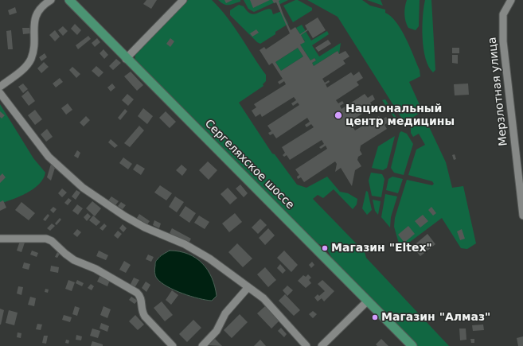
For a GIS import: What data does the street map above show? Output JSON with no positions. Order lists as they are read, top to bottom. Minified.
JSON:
{"streets":{"main road":["Сергеляхское шоссе"],"street":["Мерзлотная улица"]},"places":["Национальный центр медицины","Магазин \"Eltex\"","Магазин \"Алмаз\""]}
